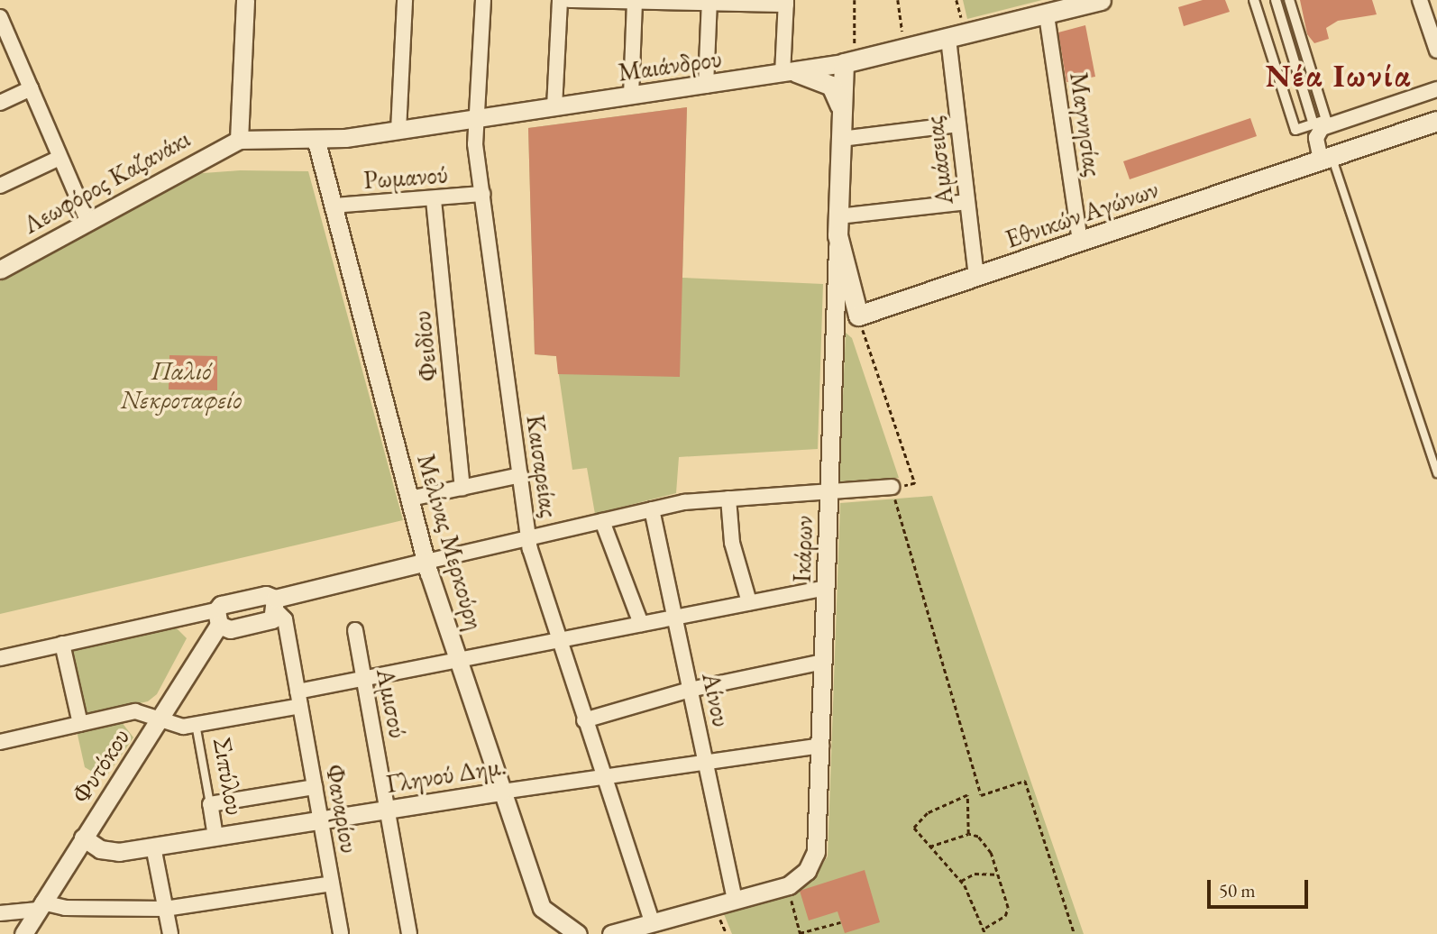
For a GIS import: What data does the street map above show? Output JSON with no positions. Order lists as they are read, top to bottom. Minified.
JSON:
{"streets":{"main road":["Μαιάνδρου","Εθνικών Αγώνων","Ικάρων"],"street":["Μαγνησίας","Αμάσειας","Ρωμανού","Λεωφόρος Καζανάκι","Φειδίου","Καισαρείας","Μελίνας Μερκούρη","Αίνου","Αμισού","Φυτόκου","Γληνού Δημ.","Σιπύλου","Φαναρίου"]},"crossings":[["Μαιάνδρου","Μαγνησίας"],["Μαιάνδρου","Αμάσειας"],["Μαιάνδρου","Λεωφόρος Καζανάκι"],["Μαιάνδρου","Καισαρείας"],["Μαιάνδρου","Μελίνας Μερκούρη"],["Μαιάνδρου","Ικάρων"],["Μαγνησίας","Εθνικών Αγώνων"],["Αμάσειας","Εθνικών Αγώνων"],["Ρωμανού","Φειδίου"],["Ρωμανού","Καισαρείας"],["Ρωμανού","Μελίνας Μερκούρη"],["Εθνικών Αγώνων","Ικάρων"],["Καισαρείας","Γληνού Δημ."],["Μελίνας Μερκούρη","Γληνού Δημ."],["Ικάρων","Αίνου"],["Ικάρων","Γληνού Δημ."],["Αίνου","Γληνού Δημ."],["Αμισού","Γληνού Δημ."],["Φυτόκου","Γληνού Δημ."],["Γληνού Δημ.","Σιπύλου"],["Γληνού Δημ.","Φαναρίου"]],"districts":["Νέα Ιωνία"],"parks":["Παλιό Νεκροταφείο"],"scale_bar":"50 m"}
